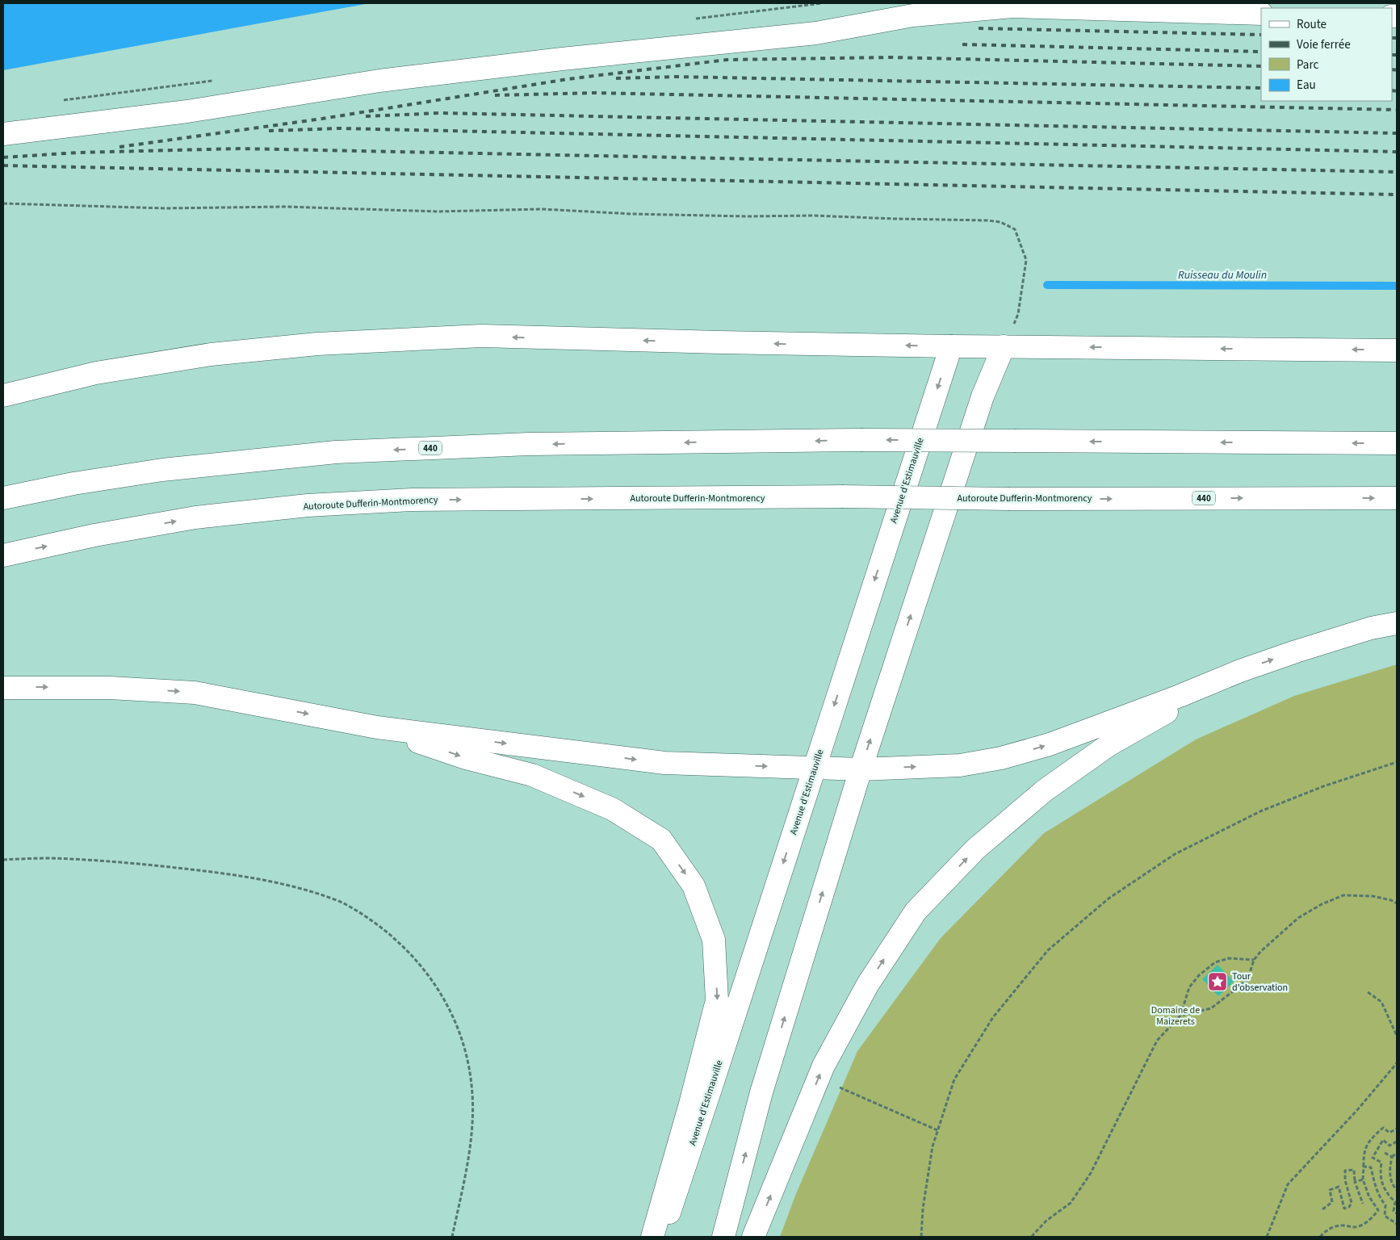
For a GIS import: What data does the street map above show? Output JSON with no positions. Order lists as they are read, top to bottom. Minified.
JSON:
{"streets":{"main road":["440","Avenue d'Estimauville","Autoroute Dufferin-Montmorency"]},"water":["Ruisseau du Moulin"],"parks":["Domaine de Maizerets"],"places":{"place":["Tour d'observation"]},"legend":["Route","Voie ferrée","Parc","Eau"]}
